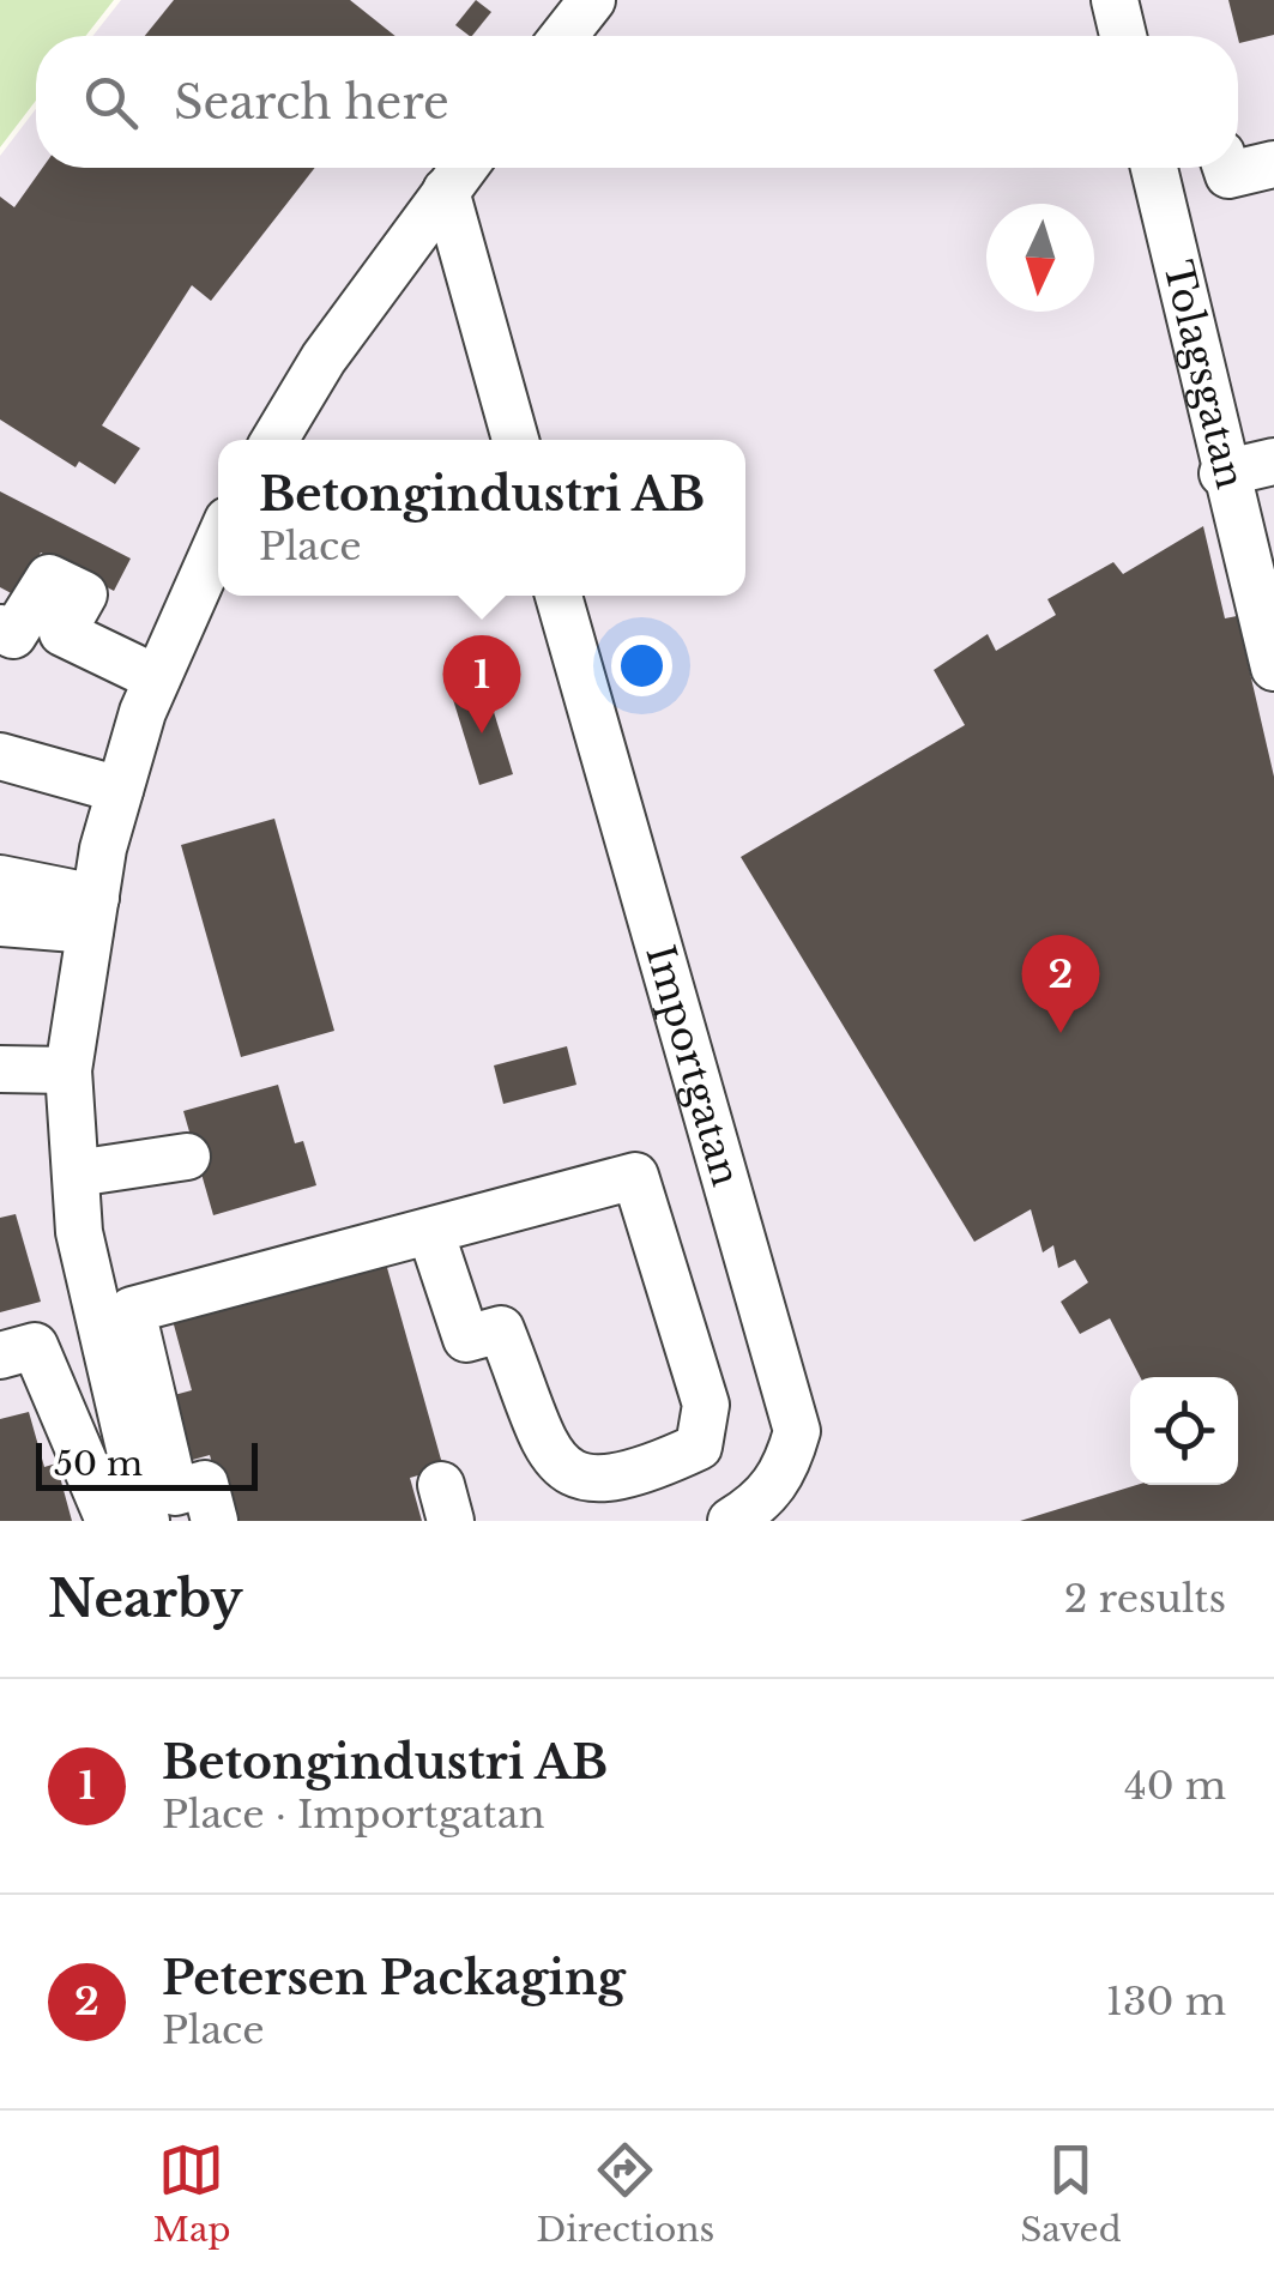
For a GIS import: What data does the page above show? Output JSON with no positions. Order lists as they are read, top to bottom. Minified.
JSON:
{"streets":{"street":["Tolagsgatan","Importgatan"]},"scale_bar":"50 m","north":"bottom","page":{"search":"Search here","popup":["Betongindustri AB","Place"],"pins":["1","2"],"scale":"50 m","heading":["Nearby","2 results"],"list":[{"mark":"1","name":"Betongindustri AB","note":"Place · Importgatan","value":"40 m"},{"mark":"2","name":"Petersen Packaging","note":"Place","value":"130 m"}],"nav":["Map","Directions","Saved"]}}
